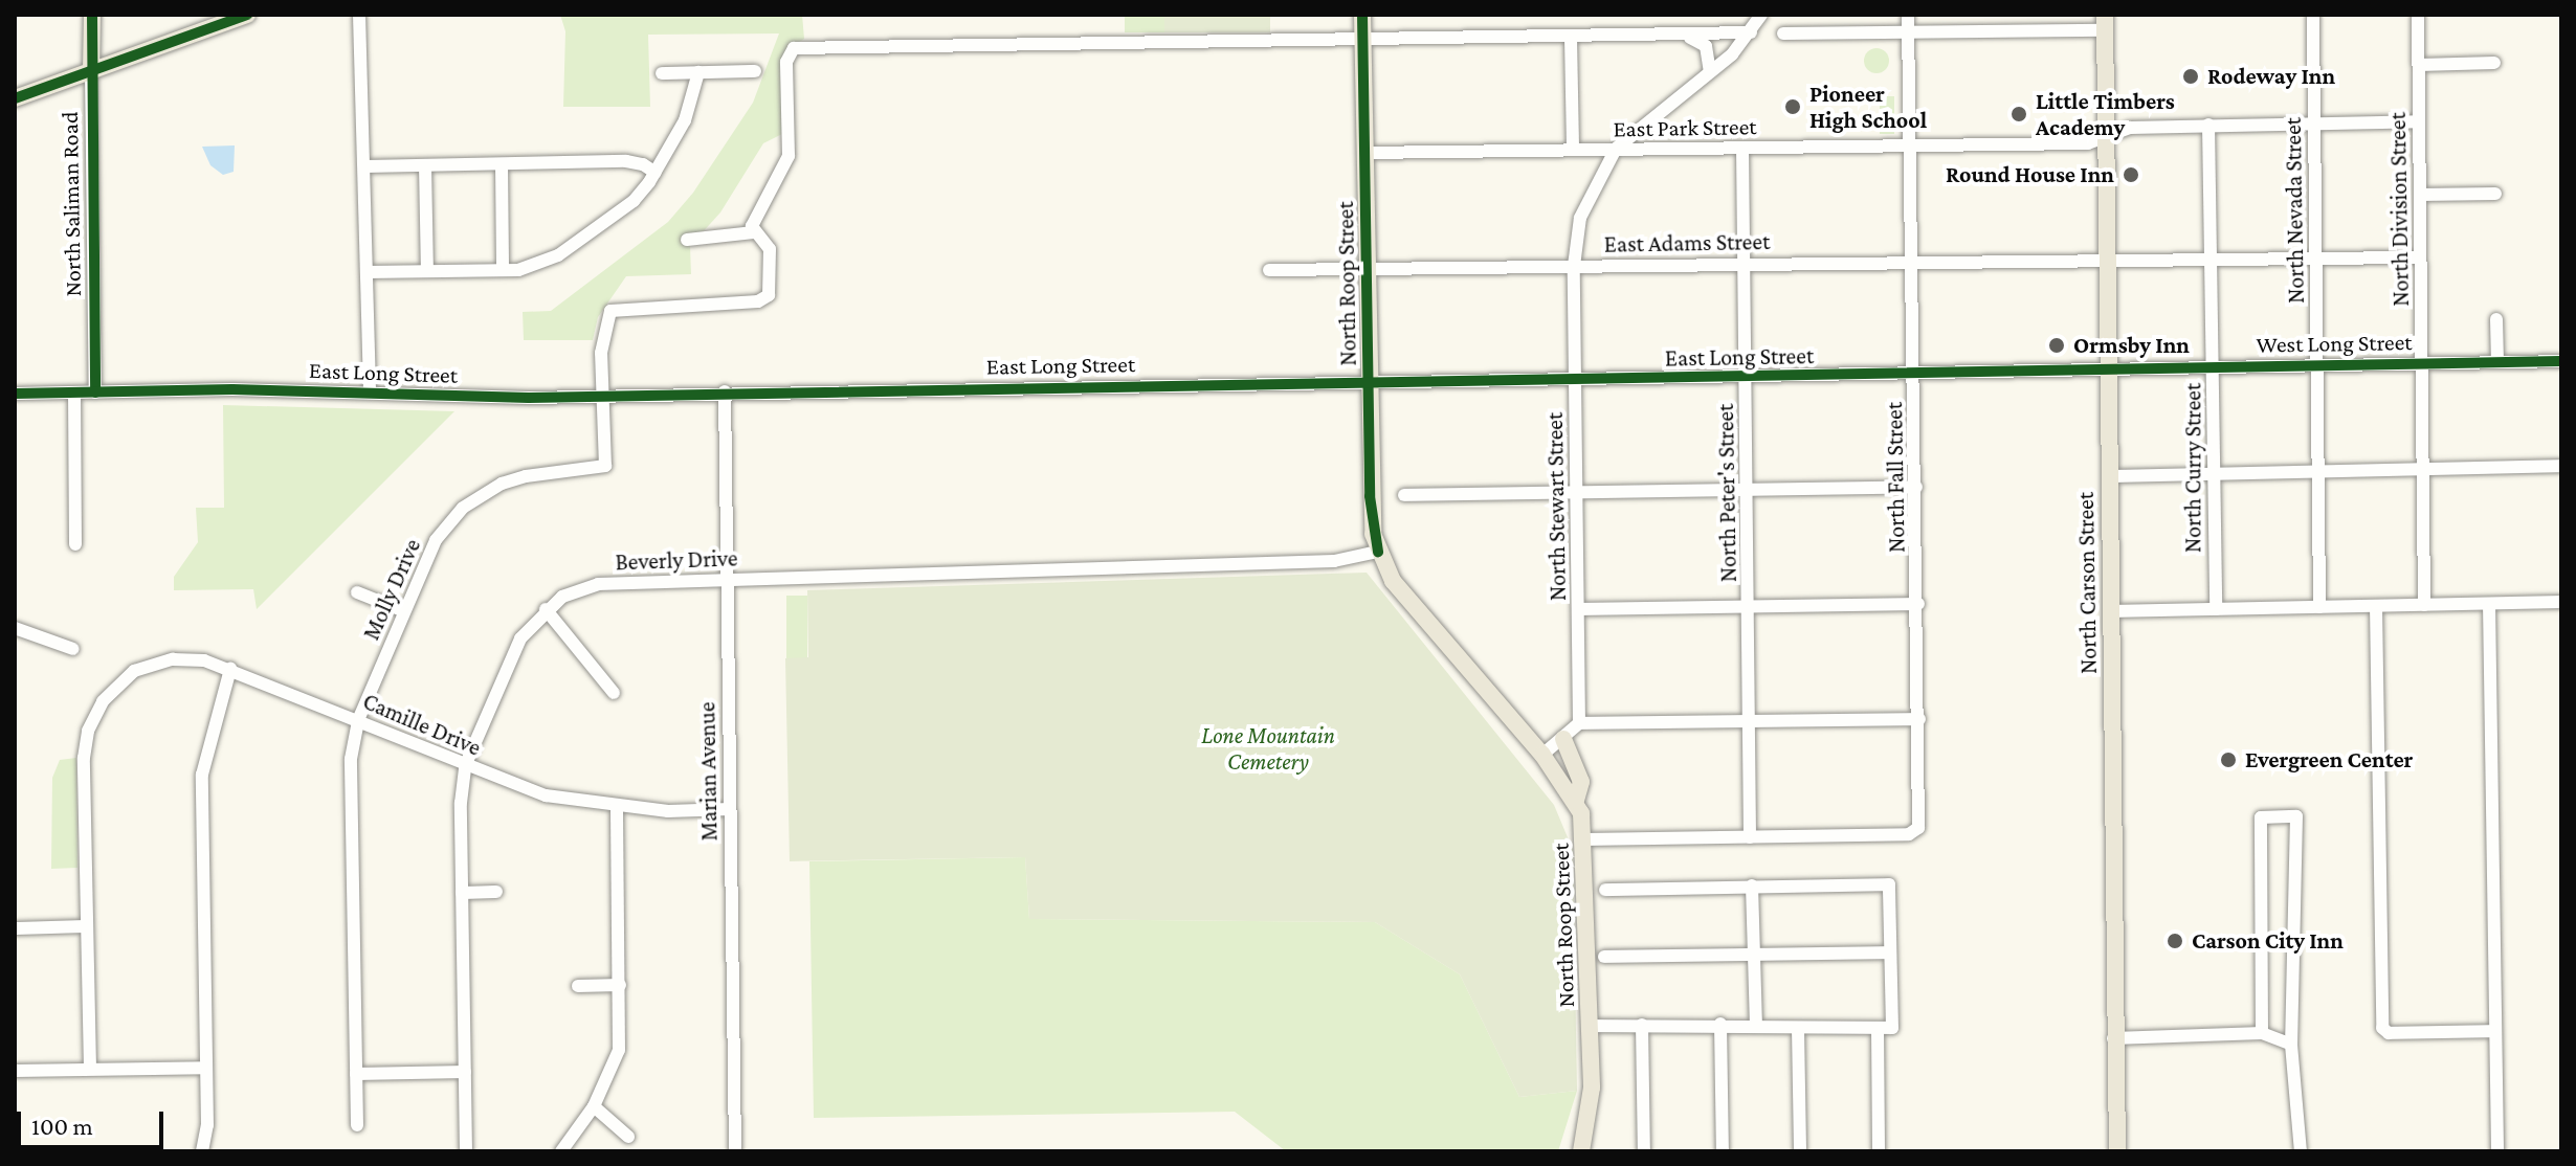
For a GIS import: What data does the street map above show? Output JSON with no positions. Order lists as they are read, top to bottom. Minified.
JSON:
{"streets":{"main road":["North Saliman Road","North Roop Street","North Carson Street"],"street":["East Park Street","North Division Street","North Nevada Street","East Adams Street","West Long Street","East Long Street","North Curry Street","North Fall Street","North Peter's Street","North Stewart Street","Beverly Drive","Molly Drive","Camille Drive","Marian Avenue"]},"crossings":[["East Park Street","North Division Street"],["East Park Street","North Nevada Street"],["East Park Street","North Roop Street"],["East Park Street","North Curry Street"],["East Park Street","North Fall Street"],["East Park Street","North Peter's Street"],["East Park Street","North Stewart Street"],["East Park Street","North Carson Street"],["North Saliman Road","East Long Street"],["North Division Street","East Adams Street"],["North Division Street","West Long Street"],["North Nevada Street","East Adams Street"],["North Nevada Street","West Long Street"],["East Adams Street","North Roop Street"],["East Adams Street","North Curry Street"],["East Adams Street","North Fall Street"],["East Adams Street","North Peter's Street"],["East Adams Street","North Stewart Street"],["East Adams Street","North Carson Street"],["North Roop Street","East Long Street"],["North Roop Street","Beverly Drive"],["West Long Street","East Long Street"],["West Long Street","North Curry Street"],["West Long Street","North Carson Street"],["East Long Street","North Fall Street"],["East Long Street","North Peter's Street"],["East Long Street","North Stewart Street"],["East Long Street","North Carson Street"],["East Long Street","Molly Drive"],["East Long Street","Marian Avenue"],["North Fall Street","North Peter's Street"],["Beverly Drive","Camille Drive"],["Beverly Drive","Marian Avenue"],["Molly Drive","Camille Drive"],["Camille Drive","Marian Avenue"]],"parks":["Lone Mountain Cemetery"],"places":["Rodeway Inn","Pioneer High School","Little Timbers Academy","Round House Inn","Ormsby Inn","Evergreen Center","Carson City Inn"],"scale_bar":"100 m"}
